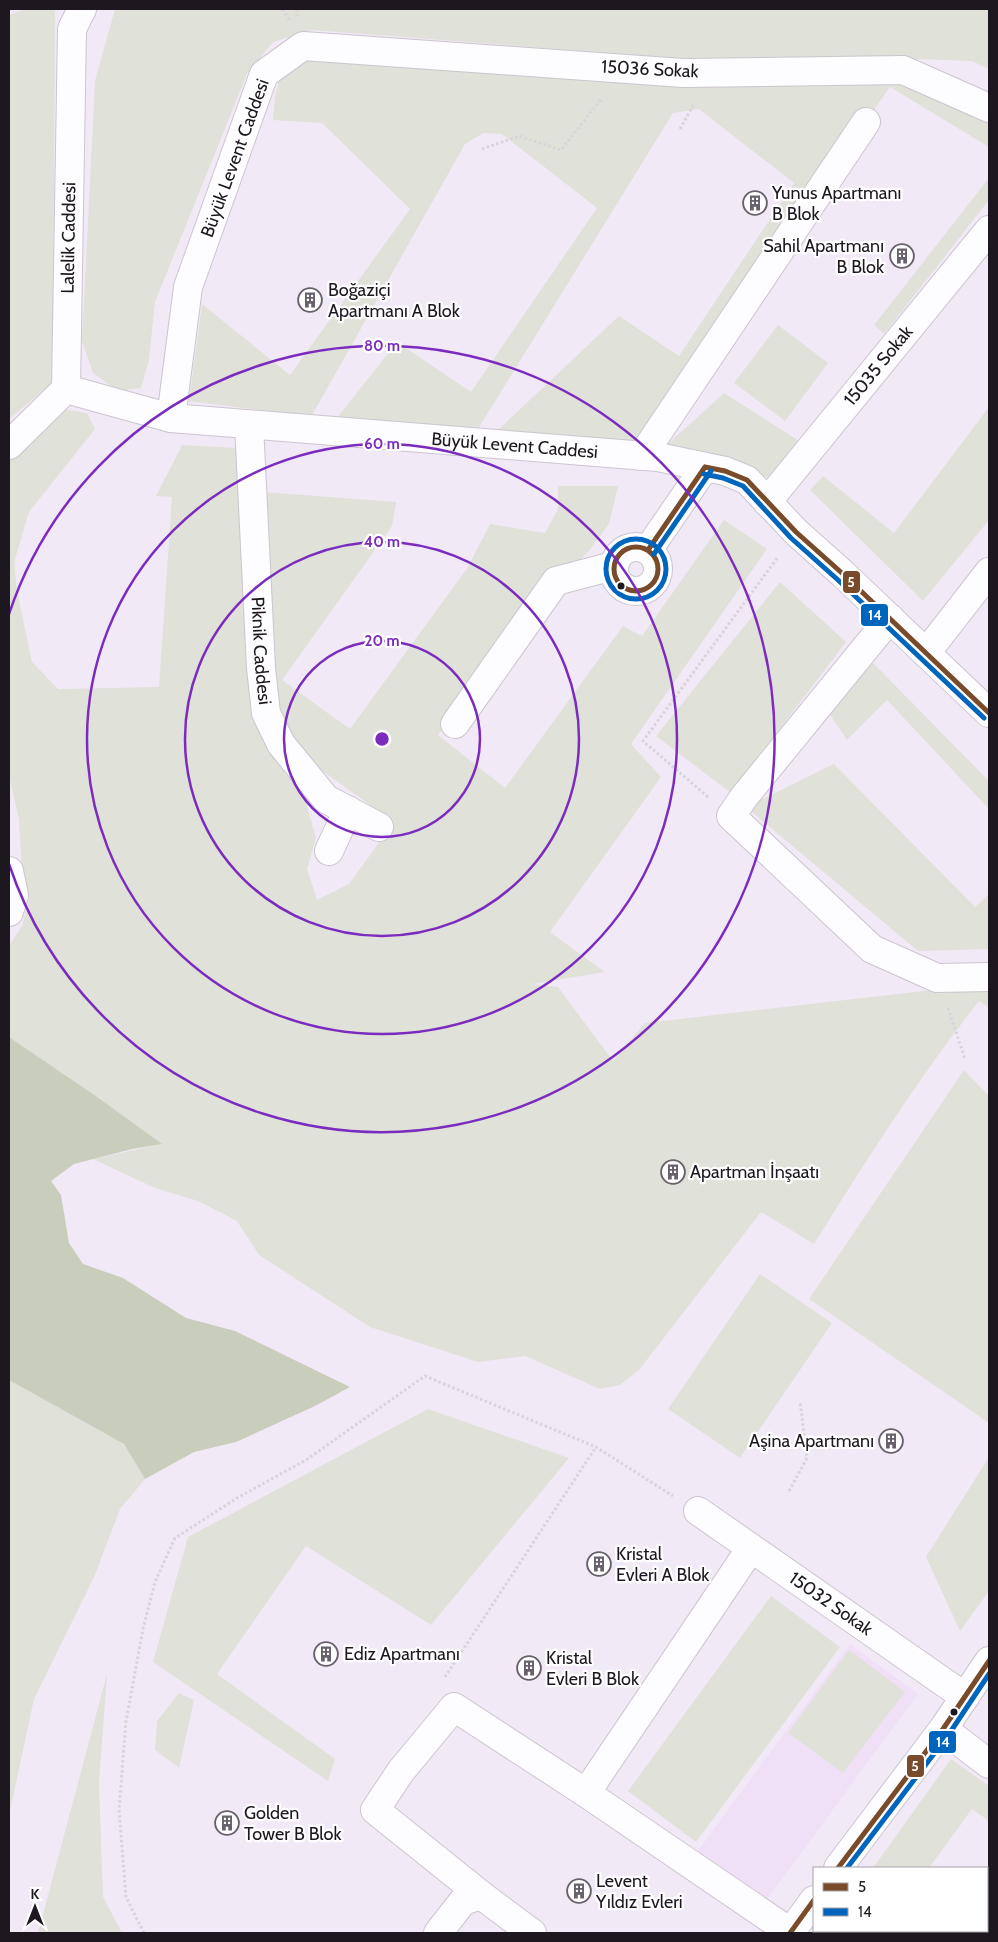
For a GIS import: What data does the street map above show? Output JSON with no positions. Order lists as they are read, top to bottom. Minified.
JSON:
{"streets":{"street":["15036 Sokak","Büyük Levent Caddesi","Lalelik Caddesi","15035 Sokak","Piknik Caddesi","15032 Sokak"]},"crossings":[["15036 Sokak","Büyük Levent Caddesi"],["Büyük Levent Caddesi","15035 Sokak"],["Büyük Levent Caddesi","Piknik Caddesi"]],"places":{"building":["Yunus Apartmanı B Blok","Sahil Apartmanı B Blok","Boğaziçi Apartmanı A Blok","Apartman İnşaatı","Aşina Apartmanı","Kristal Evleri A Blok","Ediz Apartmanı","Kristal Evleri B Blok","Golden Tower B Blok","Levent Yıldız Evleri"]},"lines":["transit line 5","transit line 14"],"legend":["5","14"],"north":"top","rings":["80 m","60 m","40 m","20 m"]}
